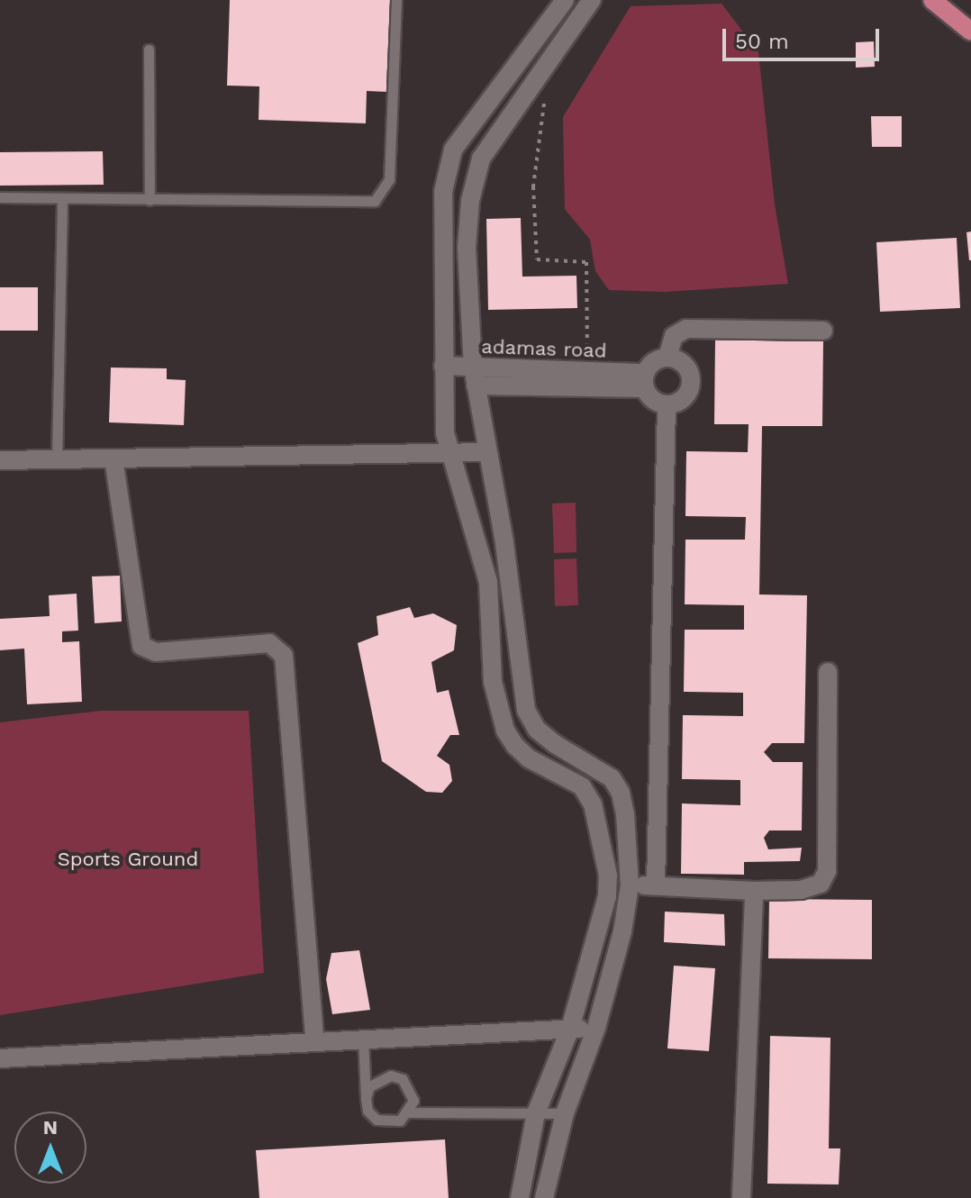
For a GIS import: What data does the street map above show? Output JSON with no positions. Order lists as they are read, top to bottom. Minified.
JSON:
{"streets":{"street":["adamas road"]},"parks":["Sports Ground"],"scale_bar":"50 m","north":"top"}
